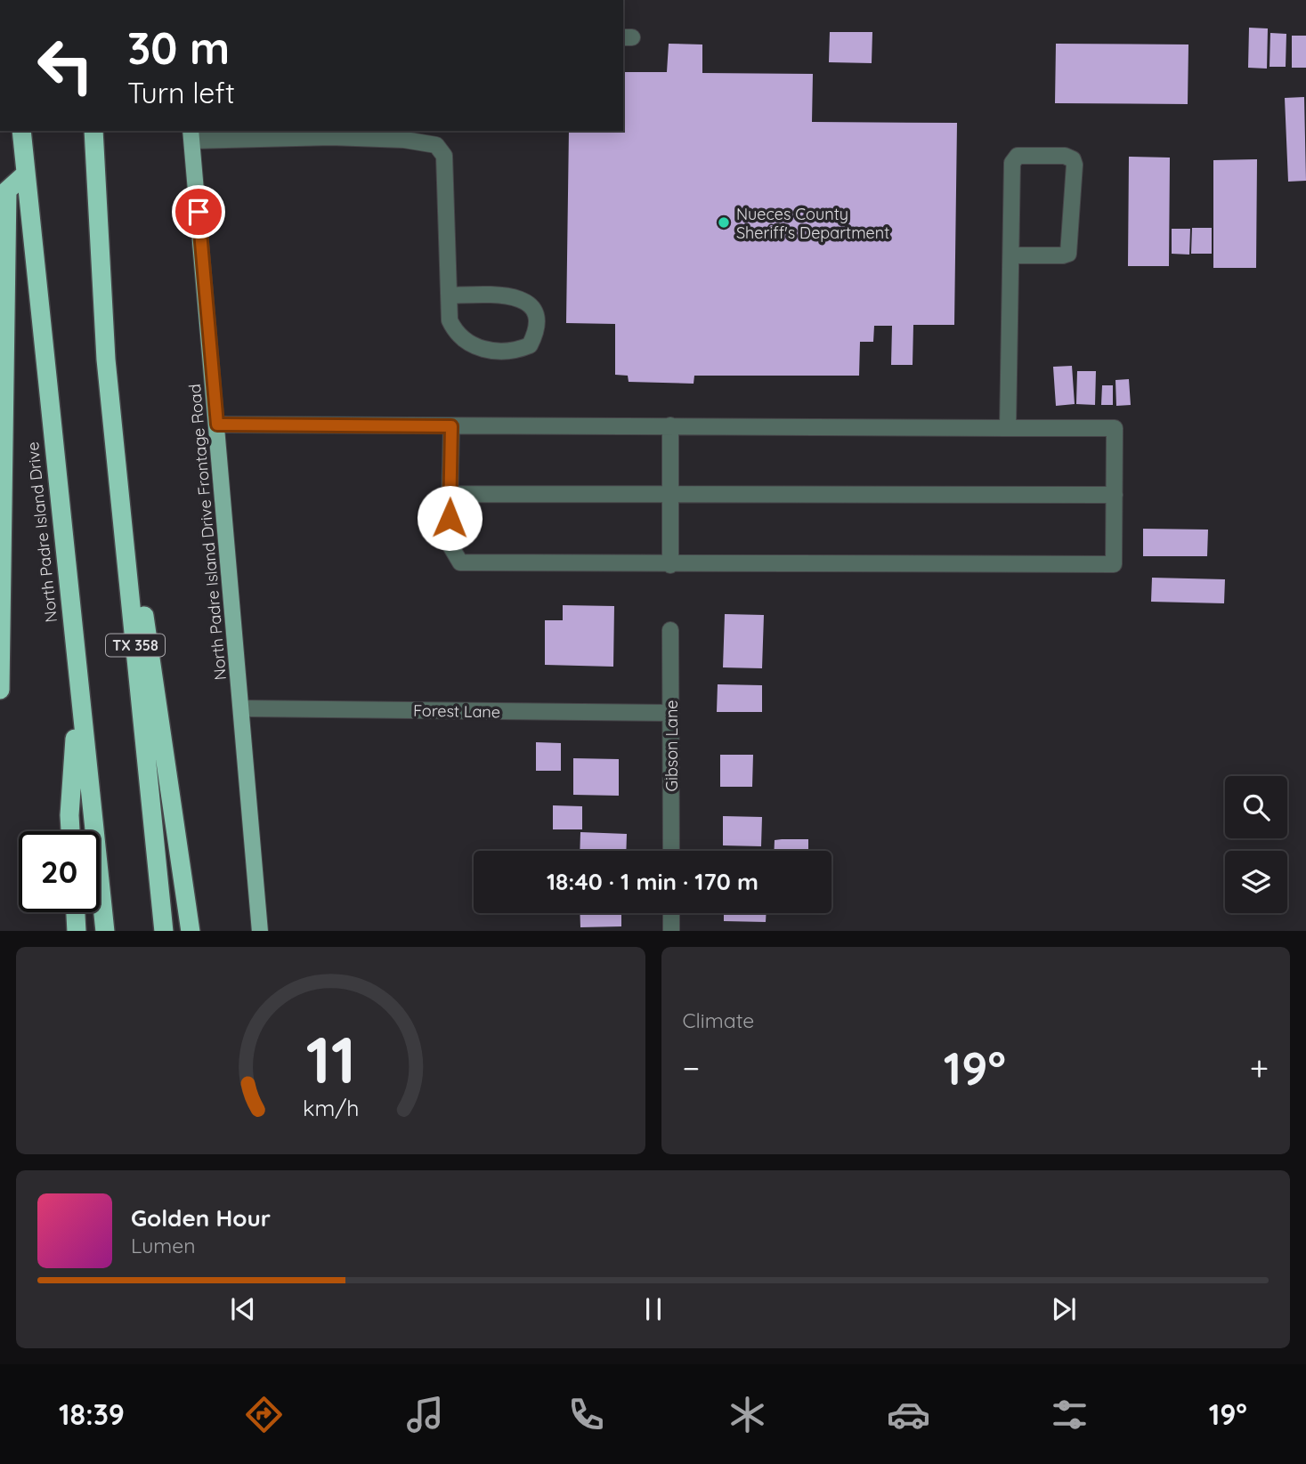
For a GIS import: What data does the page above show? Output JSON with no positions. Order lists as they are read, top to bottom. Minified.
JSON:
{"streets":{"highway":["North Padre Island Drive","TX 358"],"main road":["North Padre Island Drive Frontage Road"],"street":["Forest Lane","Gibson Lane"]},"crossings":[["North Padre Island Drive Frontage Road","Forest Lane"],["Forest Lane","Gibson Lane"]],"places":["Nueces County Sheriff's Department"],"page":{"turn":["30 m","Turn left"],"limit":"20","trip":"18:40 · 1 min · 170 m","tile":"Climate","heat":["−","19°","+"],"song":["Golden Hour","Lumen"],"tabs":["18:39","19°"],"gauge":["11","km/h"]}}
